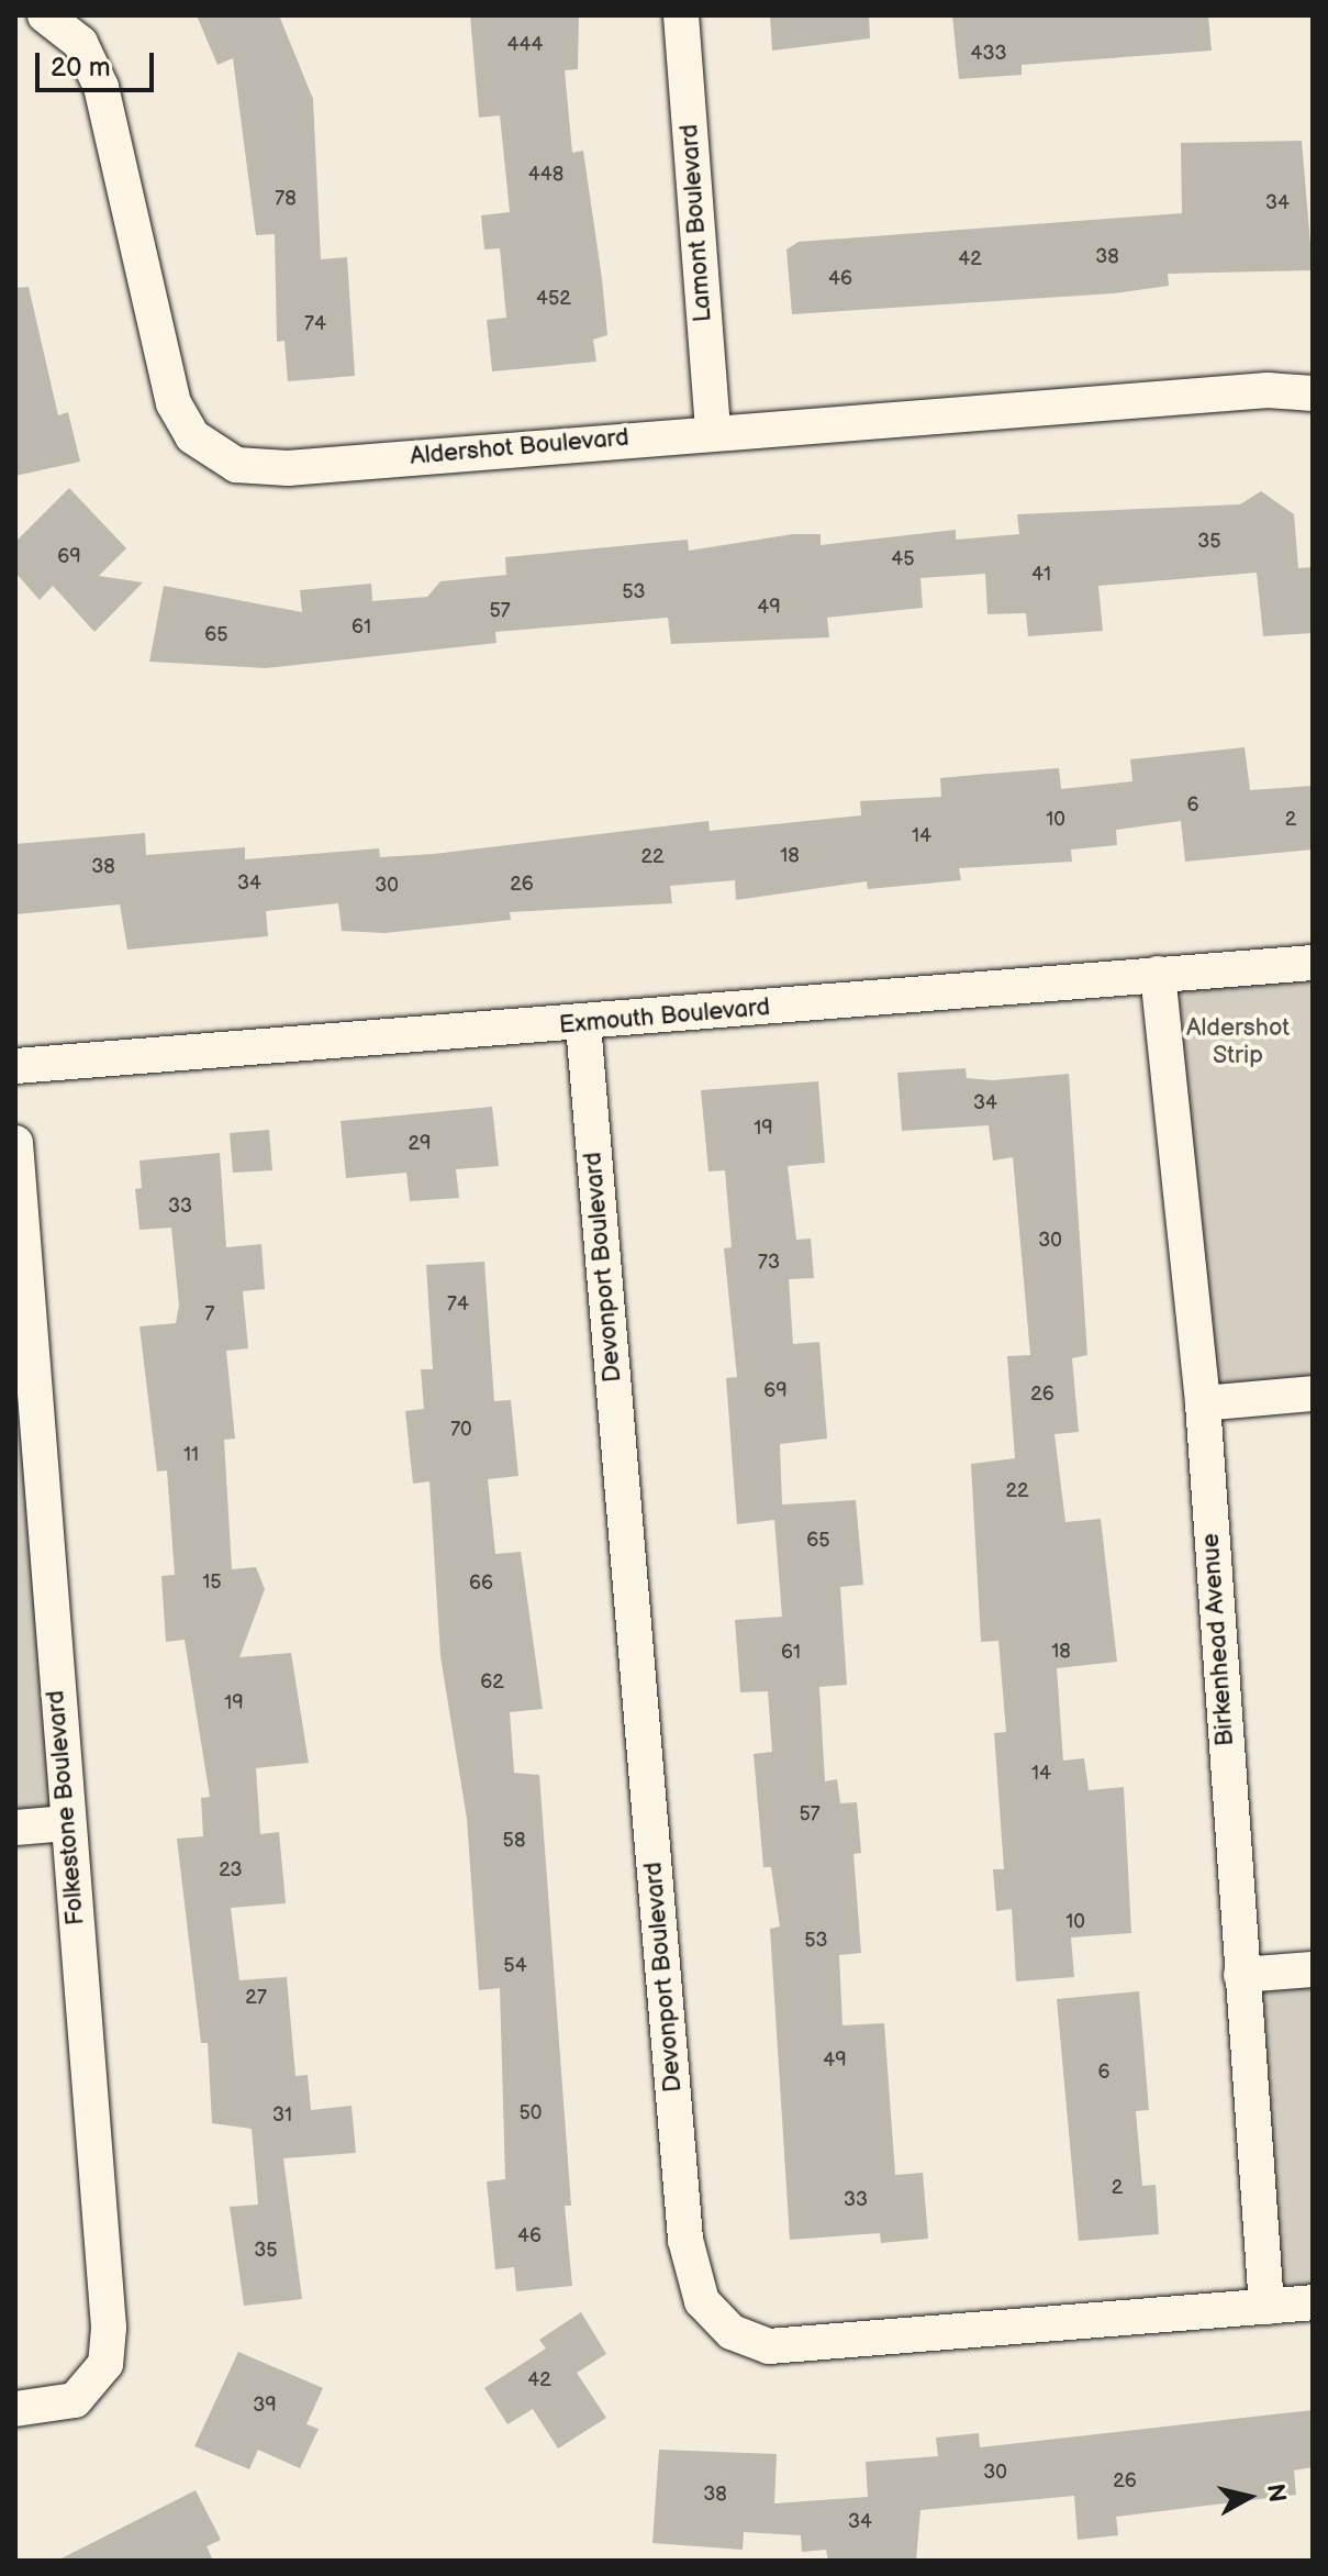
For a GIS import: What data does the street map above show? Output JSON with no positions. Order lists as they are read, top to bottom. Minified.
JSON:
{"streets":{"street":["Lamont Boulevard","Aldershot Boulevard","Exmouth Boulevard","Devonport Boulevard","Birkenhead Avenue","Folkestone Boulevard"]},"crossings":[["Lamont Boulevard","Aldershot Boulevard"],["Exmouth Boulevard","Devonport Boulevard"],["Exmouth Boulevard","Birkenhead Avenue"],["Devonport Boulevard","Birkenhead Avenue"]],"parks":["Aldershot Strip"],"house_numbers":["444","433","448","78","34","38","42","46","452","74","35","69","45","41","53","49","57","61","65","6","10","2","14","18","22","38","34","26","30","34","19","29","33","30","73","74","7","69","26","70","11","22","65","15","66","18","61","62","19","14","57","58","23","10","53","54","27","49","6","50","31","2","33","46","35","42","39","30","26","38","34"],"scale_bar":"20 m","north":"right"}
